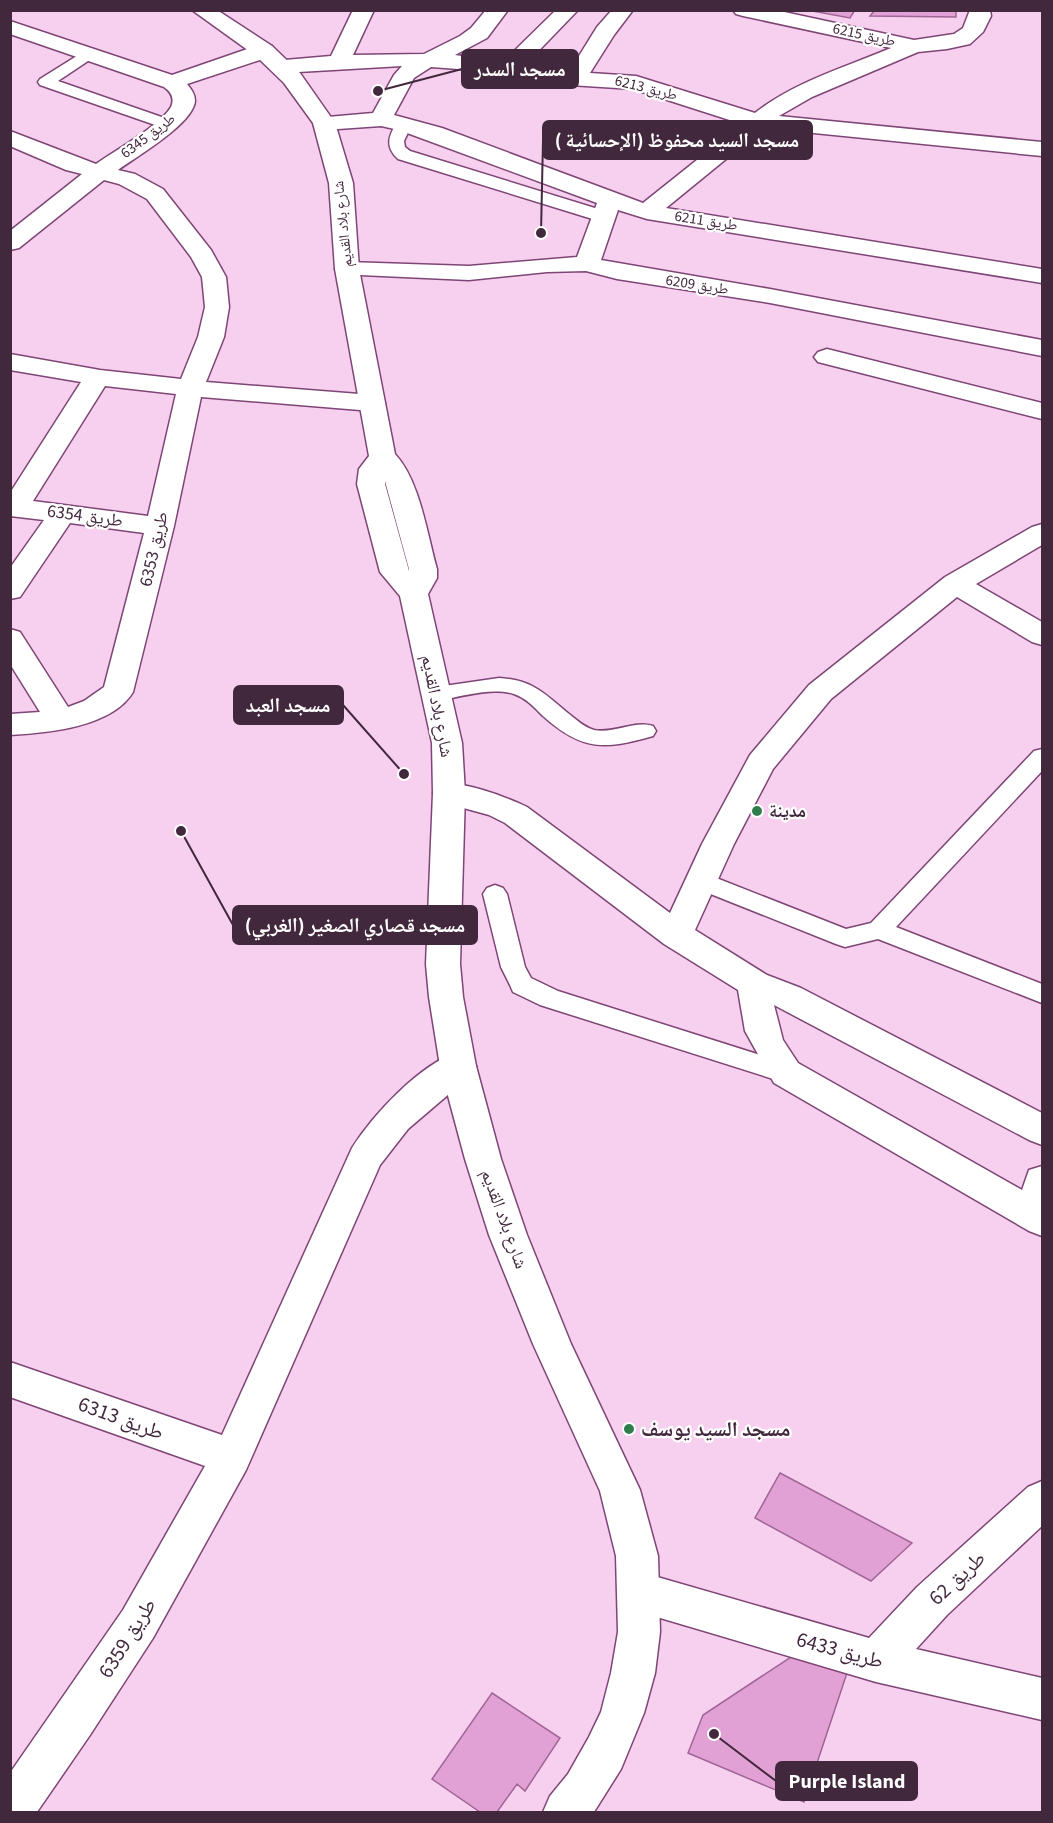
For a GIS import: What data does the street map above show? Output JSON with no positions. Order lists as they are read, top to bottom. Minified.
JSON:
{"streets":{"street":["طريق 6215","طريق 6213","طريق 6345","طريق 6211","شارع بلاد القديم","طريق 6209","طريق 6354","طريق 6353","طريق 6313","طريق 62","طريق 6359","طريق 6433"]},"crossings":[["طريق 6213","طريق 6345"],["طريق 6213","شارع بلاد القديم"],["طريق 6345","طريق 6353"],["شارع بلاد القديم","طريق 6209"],["شارع بلاد القديم","طريق 6359"],["شارع بلاد القديم","طريق 6433"],["طريق 6354","طريق 6353"],["طريق 6313","طريق 6359"],["طريق 62","طريق 6433"]],"places":["مسجد السدر","مسجد السيد محفوظ (الإحسائية )","مسجد العبد","مدينة","مسجد قصاري الصغير (الغربي)","مسجد السيد يوسف","Purple Island"]}
